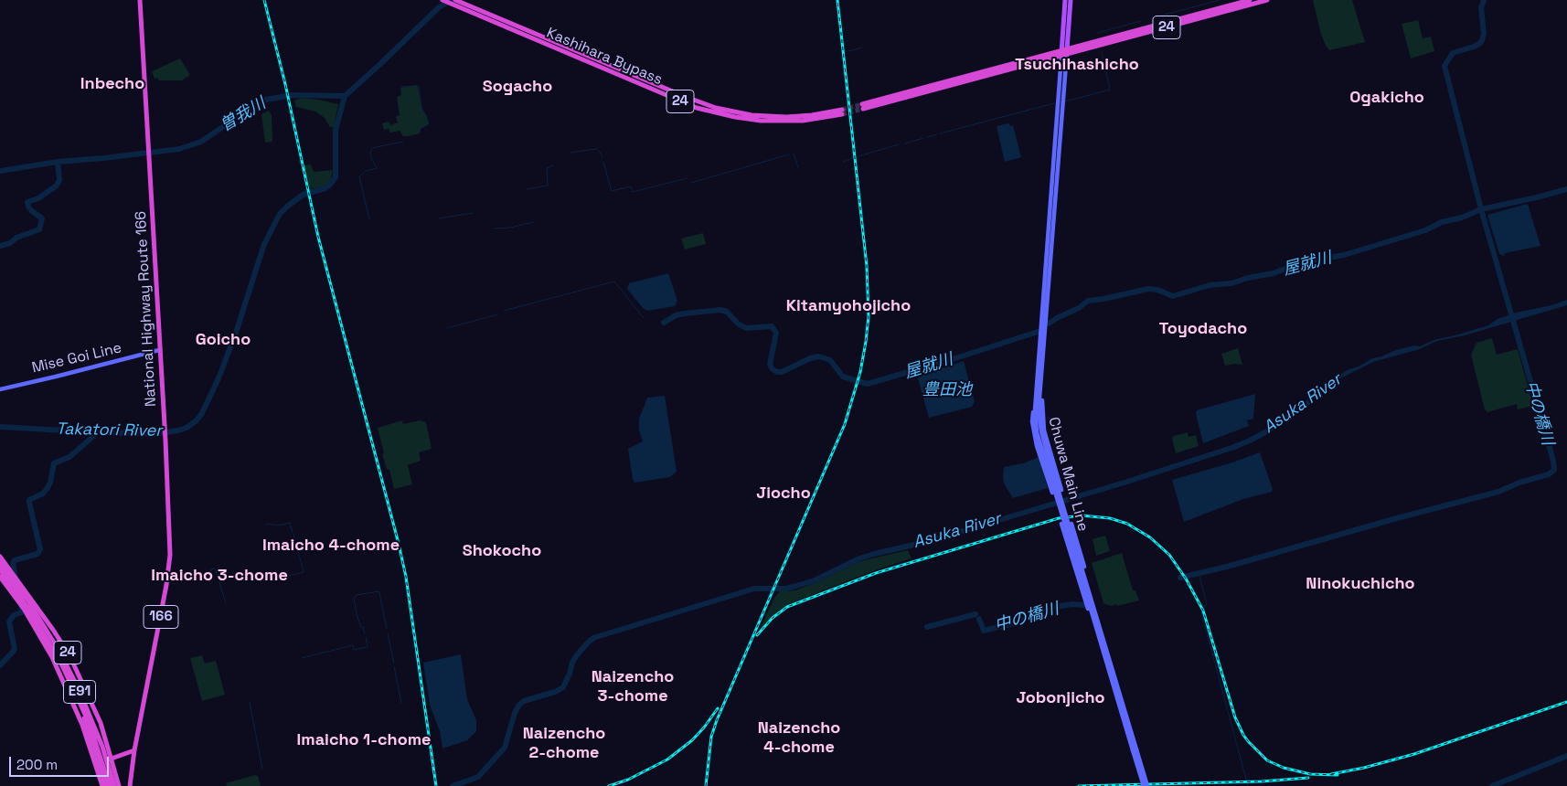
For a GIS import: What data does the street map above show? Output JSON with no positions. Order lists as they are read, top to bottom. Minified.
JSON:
{"streets":{"highway":["24","Kashihara Bypass","National Highway Route 166","166","E91"],"main road":["Mise Goi Line","Chuwa Main Line"]},"crossings":[["24","Chuwa Main Line"],["National Highway Route 166","Mise Goi Line"]],"districts":["Tsuchihashicho","Inbecho","Sogacho","Ogakicho","Kitamyohojicho","Toyodacho","Goicho","Jiocho","Imaicho 4-chome","Shokocho","Imaicho 3-chome","Ninokuchicho","Naizencho 3-chome","Jobonjicho","Naizencho 4-chome","Naizencho 2-chome","Imaicho 1-chome"],"water":["曽我川","屋就川","豊田池","Asuka River","中の橋川","Takatori River"],"scale_bar":"200 m"}
